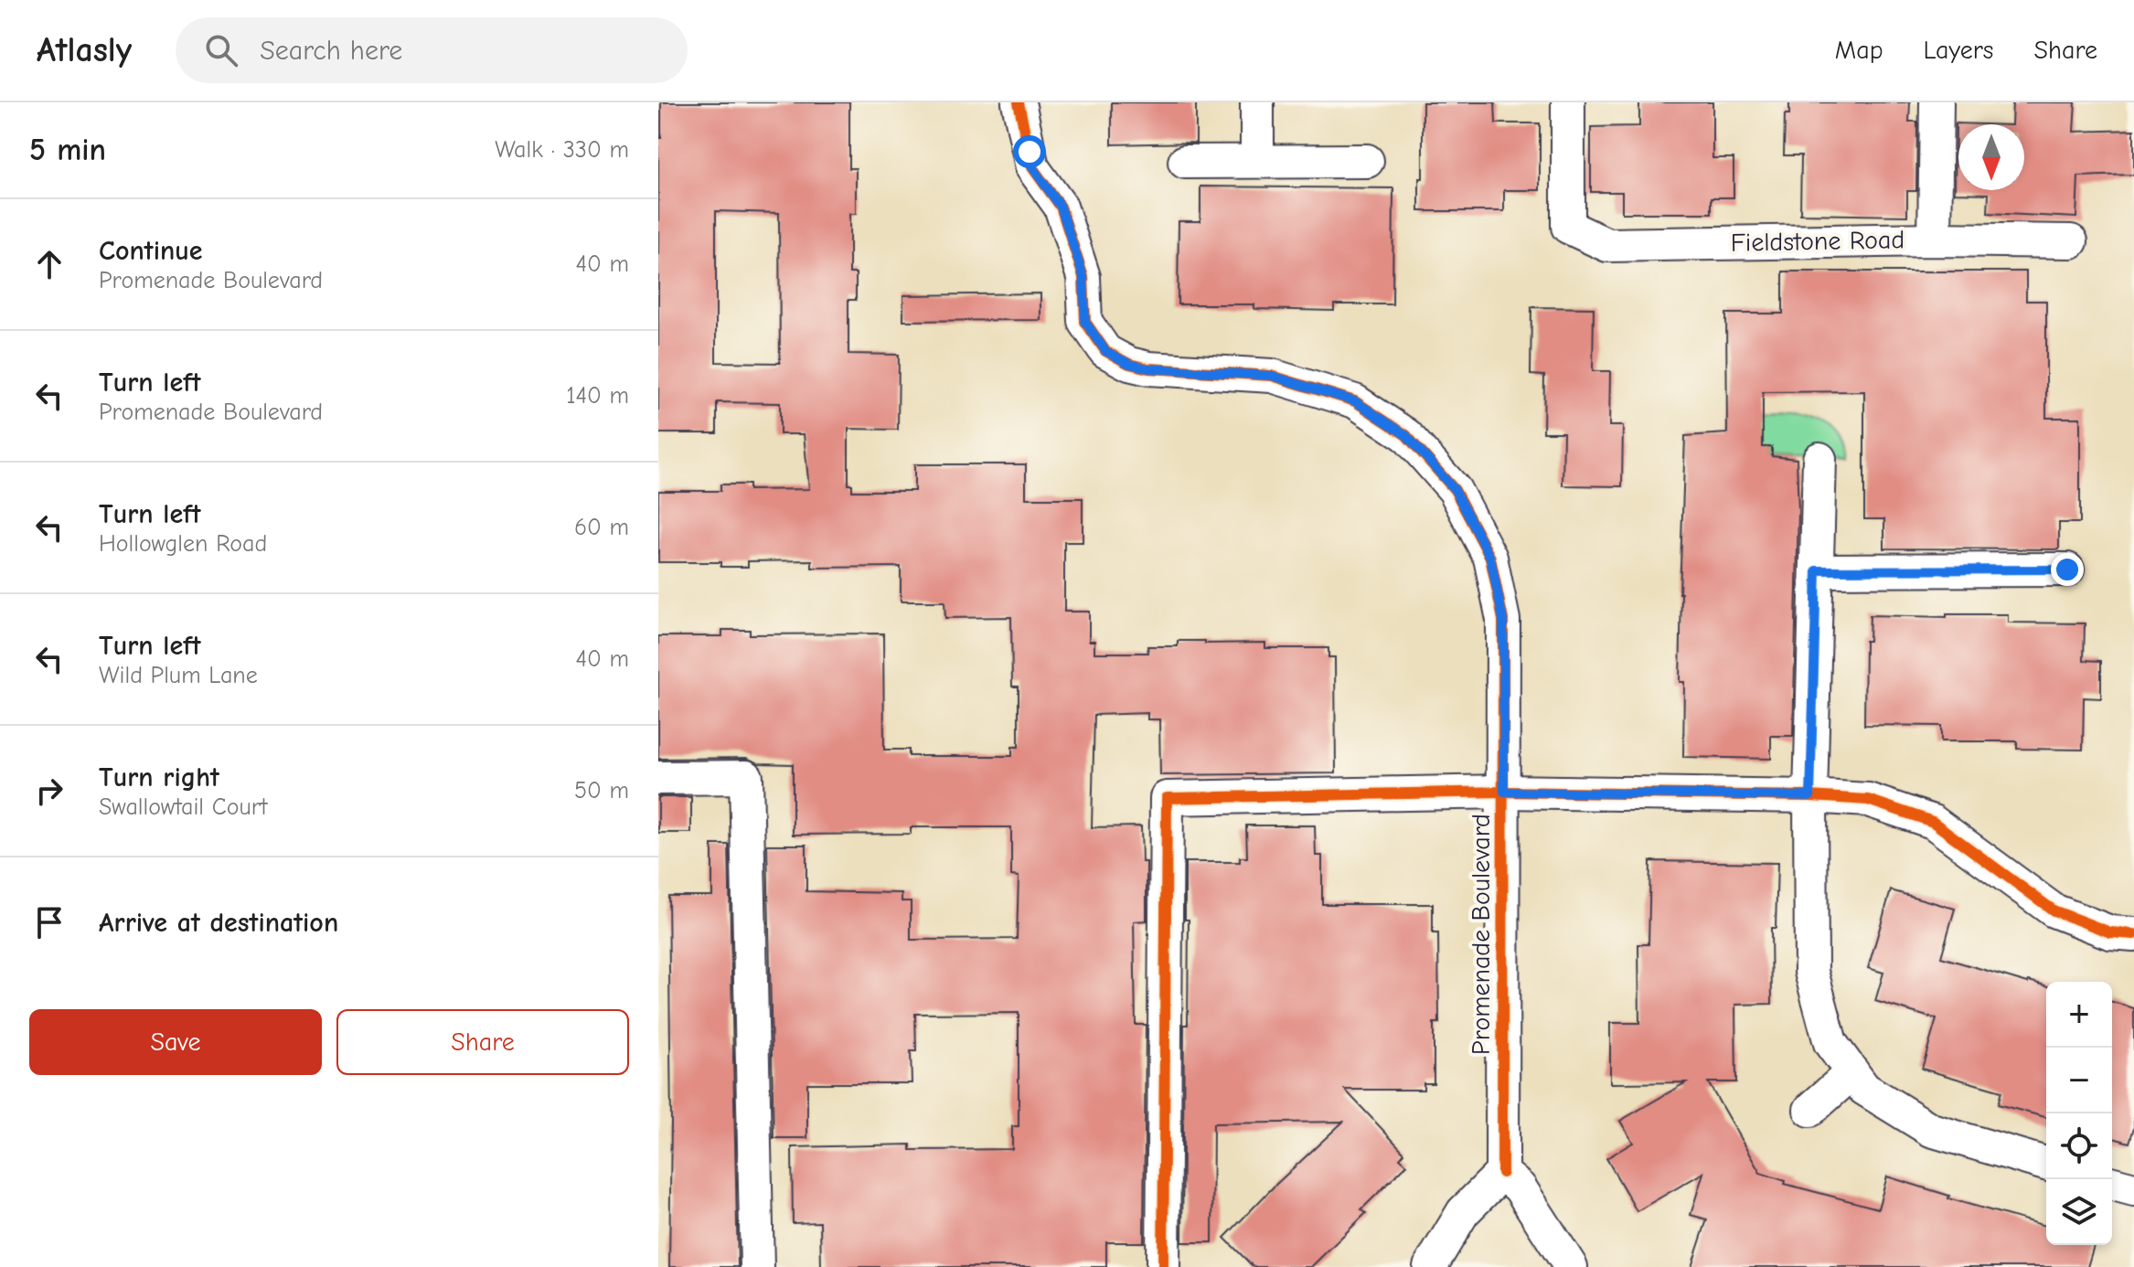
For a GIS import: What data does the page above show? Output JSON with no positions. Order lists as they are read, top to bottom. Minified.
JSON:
{"streets":{"street":["Fieldstone Road","Promenade Boulevard"]},"north":"bottom","page":{"header":"Atlasly","search":"Search here","nav":["Map","Layers","Share"],"heading":["5 min","Walk · 330 m"],"list":[["Continue","Promenade Boulevard","40 m"],["Turn left","Promenade Boulevard","140 m"],["Turn left","Hollowglen Road","60 m"],["Turn left","Wild Plum Lane","40 m"],["Turn right","Swallowtail Court","50 m"],"Arrive at destination"],"map_buttons":["+","−"],"buttons":["Save","Share"]}}
